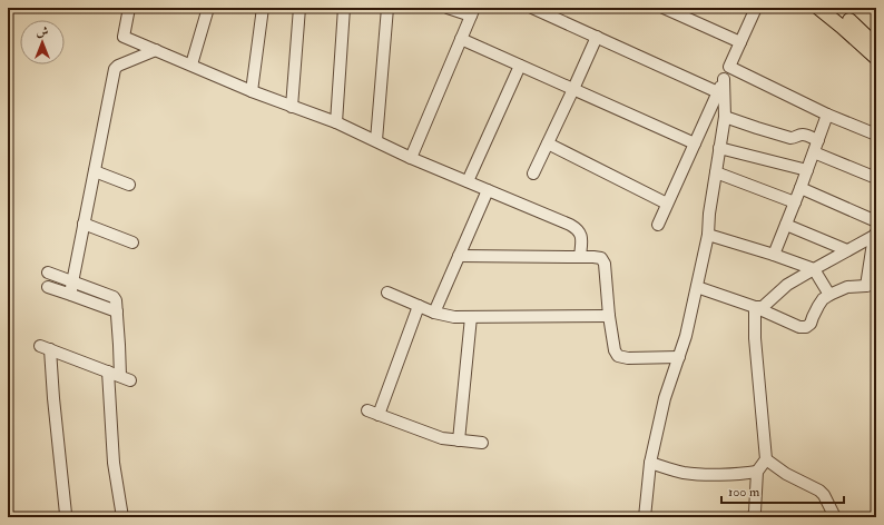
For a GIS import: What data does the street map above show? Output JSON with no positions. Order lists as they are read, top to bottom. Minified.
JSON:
{"scale_bar":"100 m","north":"top"}
